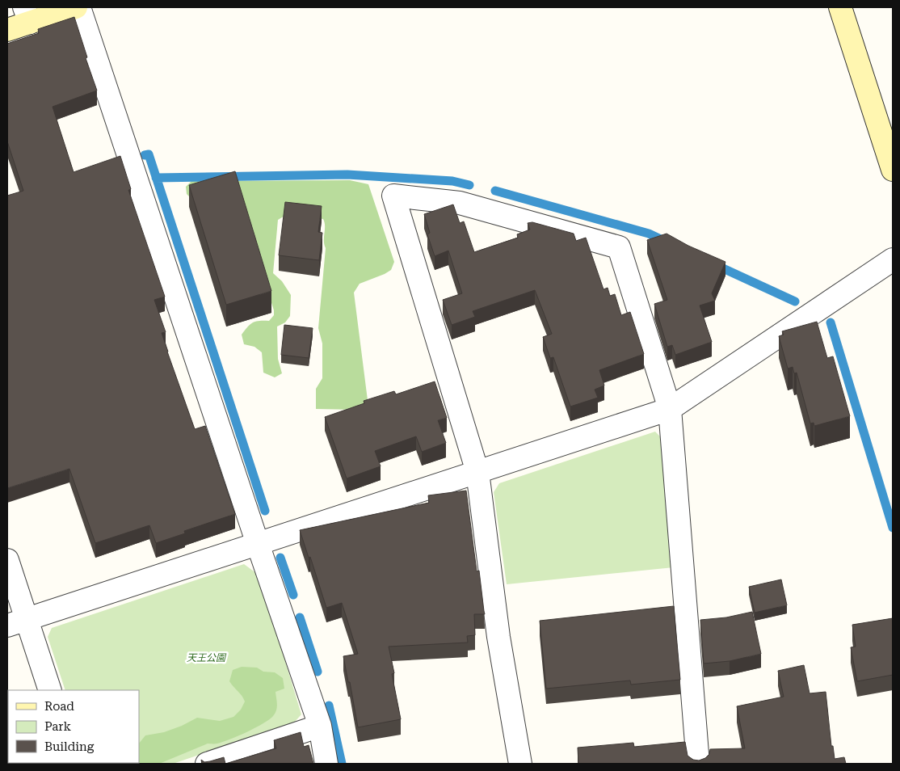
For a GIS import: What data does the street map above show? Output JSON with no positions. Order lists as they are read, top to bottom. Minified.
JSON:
{"parks":["天王公園"],"legend":["Road","Park","Building"]}
